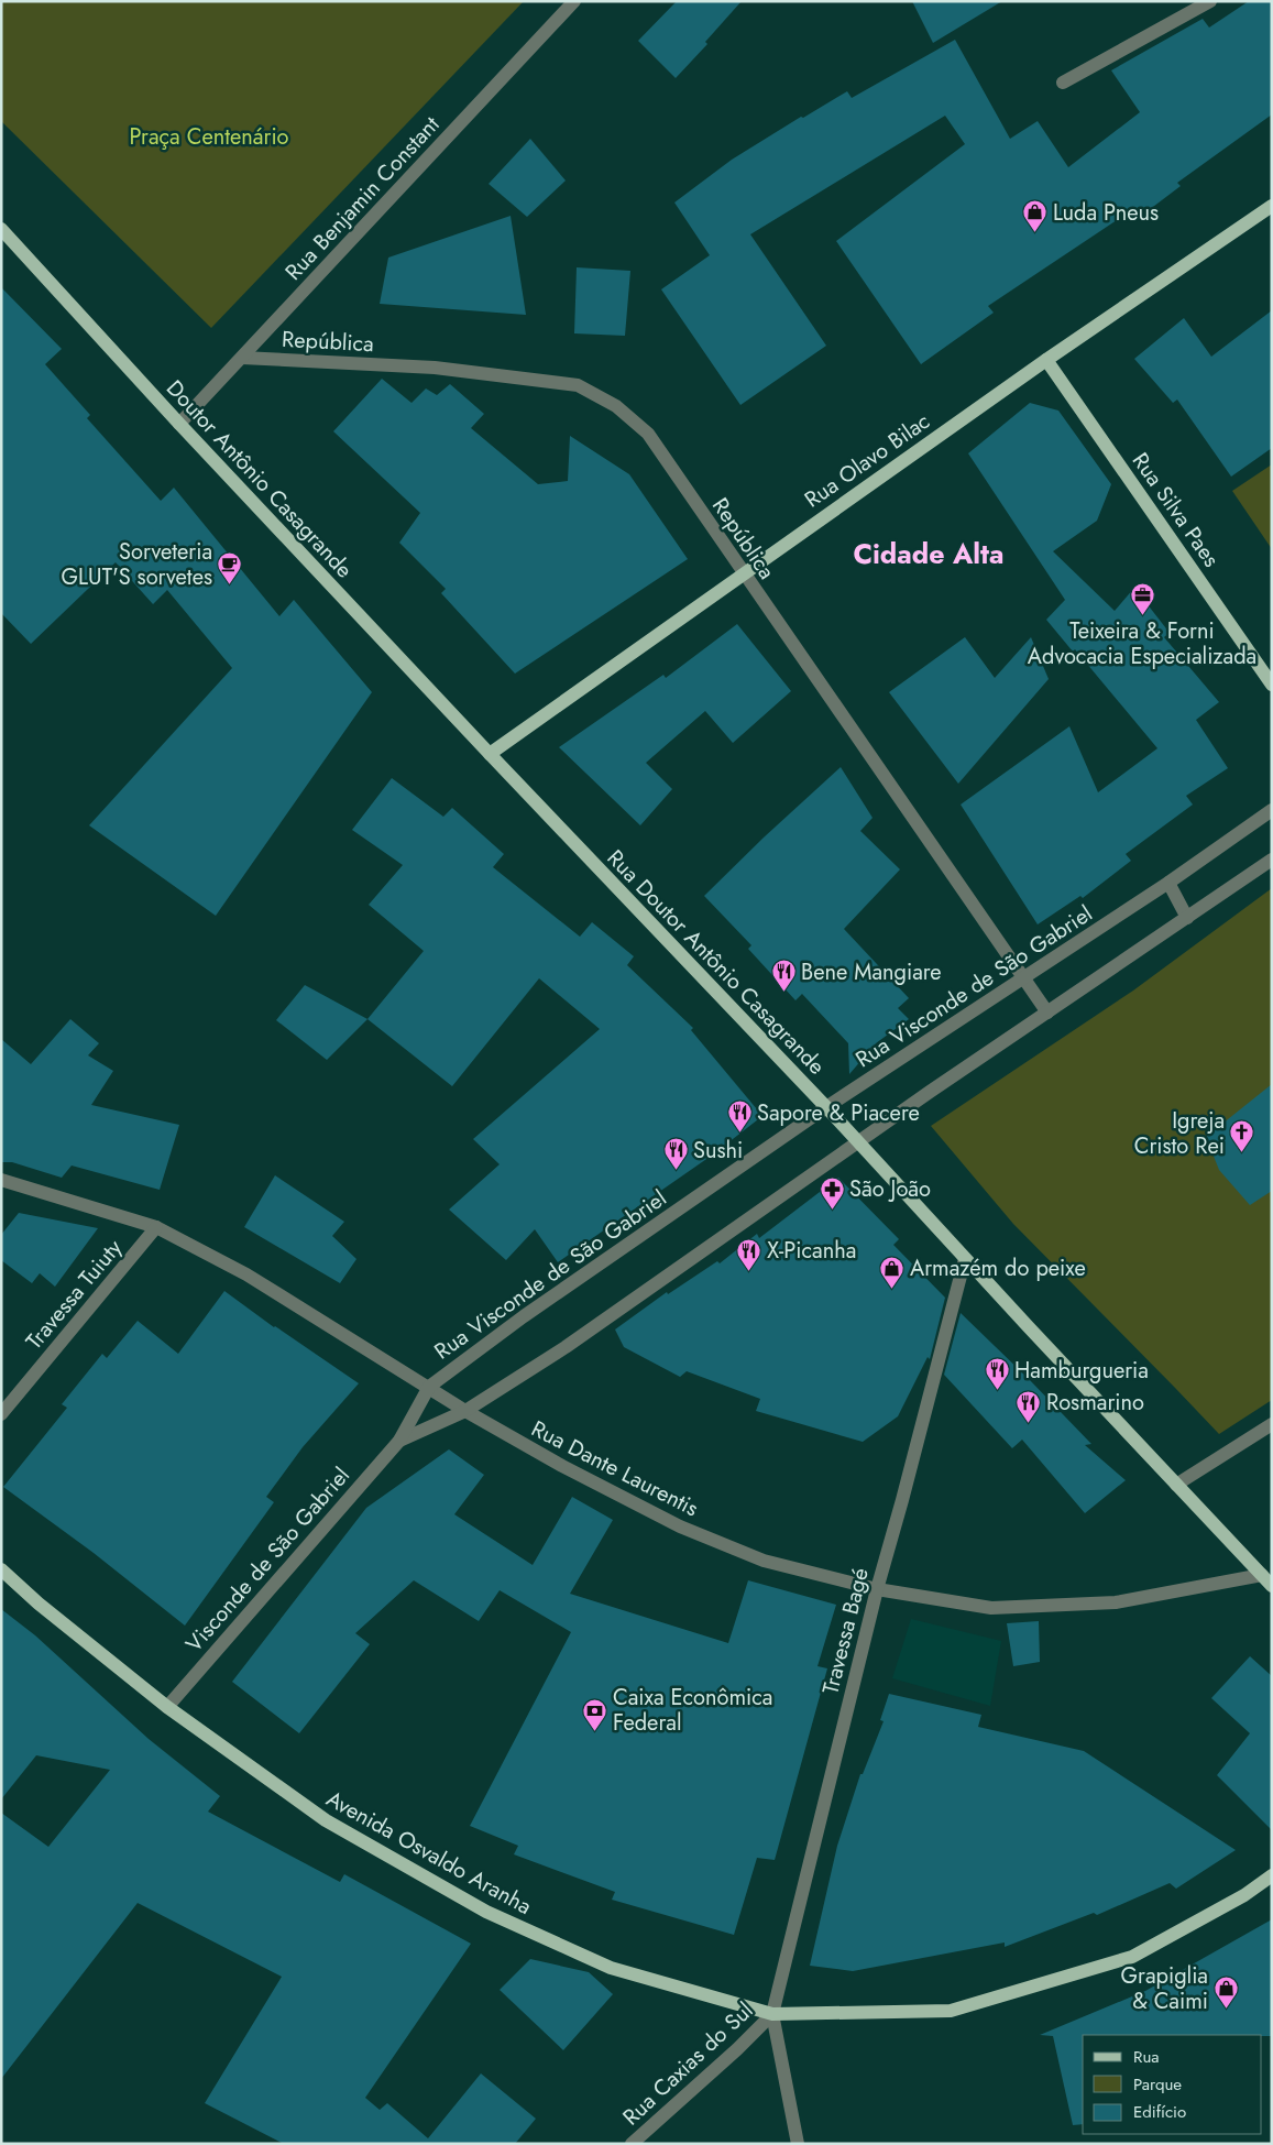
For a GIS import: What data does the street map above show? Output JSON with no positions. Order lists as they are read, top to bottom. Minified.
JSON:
{"streets":{"main road":["Rua Olavo Bilac","Doutor Antônio Casagrande","Rua Silva Paes","Rua Doutor Antônio Casagrande","Avenida Osvaldo Aranha"],"street":["Rua Benjamin Constant","República","Rua Visconde de São Gabriel","Travessa Tuiuty","Rua Dante Laurentis","Visconde de São Gabriel","Travessa Bagé","Rua Caxias do Sul"]},"crossings":[["Rua Benjamin Constant","República"],["Rua Benjamin Constant","Doutor Antônio Casagrande"],["República","Rua Olavo Bilac"],["República","Rua Visconde de São Gabriel"],["Rua Olavo Bilac","Doutor Antônio Casagrande"],["Rua Olavo Bilac","Rua Silva Paes"],["Rua Olavo Bilac","Rua Doutor Antônio Casagrande"],["Doutor Antônio Casagrande","Rua Doutor Antônio Casagrande"],["Rua Doutor Antônio Casagrande","Rua Visconde de São Gabriel"],["Rua Doutor Antônio Casagrande","Rua Dante Laurentis"],["Rua Doutor Antônio Casagrande","Travessa Bagé"],["Rua Visconde de São Gabriel","Rua Dante Laurentis"],["Rua Visconde de São Gabriel","Visconde de São Gabriel"],["Travessa Tuiuty","Rua Dante Laurentis"],["Rua Dante Laurentis","Visconde de São Gabriel"],["Rua Dante Laurentis","Travessa Bagé"],["Visconde de São Gabriel","Avenida Osvaldo Aranha"],["Travessa Bagé","Avenida Osvaldo Aranha"],["Travessa Bagé","Rua Caxias do Sul"],["Avenida Osvaldo Aranha","Rua Caxias do Sul"]],"districts":["Cidade Alta"],"parks":["Praça Centenário"],"places":{"shop":["Luda Pneus","Armazém do peixe","Grapiglia & Caimi"],"cafe":["Sorveteria GLUT'S sorvetes"],"office":["Teixeira & Forni Advocacia Especializada"],"restaurant":["Bene Mangiare","Sapore & Piacere","Sushi","X-Picanha","Hamburgueria","Rosmarino"],"church":["Igreja Cristo Rei"],"pharmacy":["São João"],"bank":["Caixa Econômica Federal"]},"legend":["Rua","Parque","Edifício"]}
